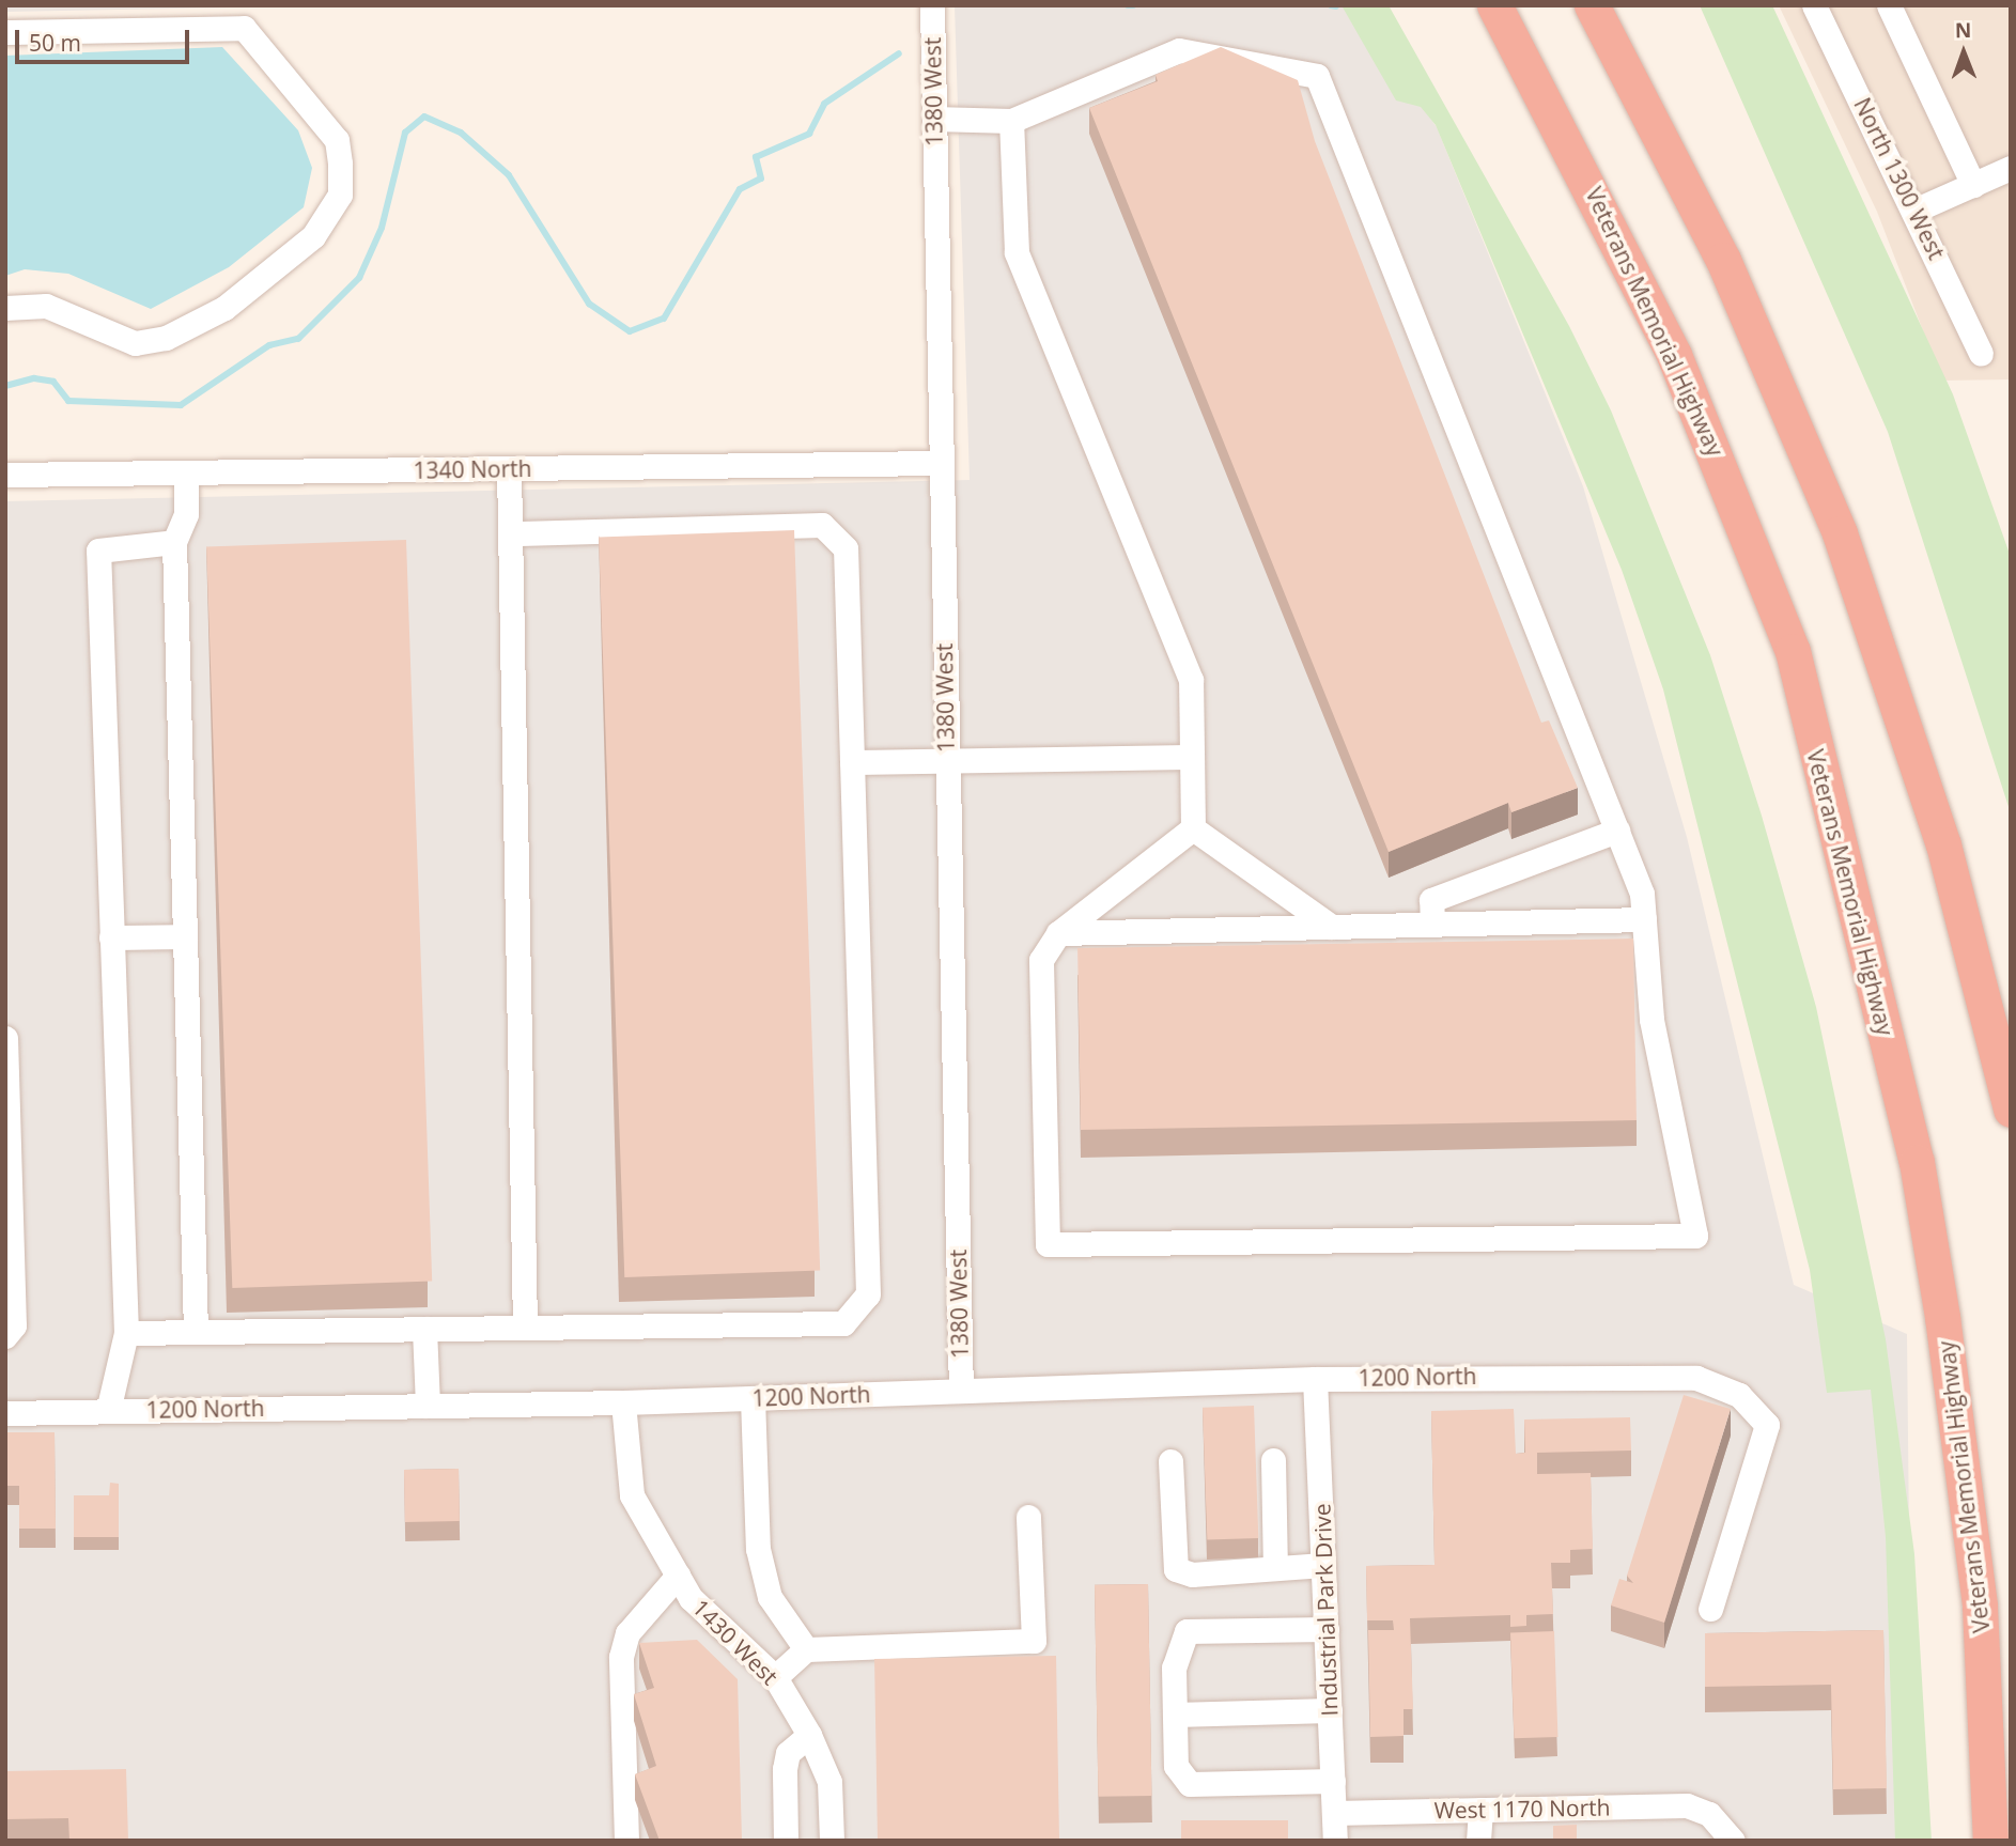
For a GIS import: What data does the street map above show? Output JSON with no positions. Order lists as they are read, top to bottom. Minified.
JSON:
{"streets":{"highway":["Veterans Memorial Highway"],"street":["1380 West","North 1300 West","1340 North","1200 North","Industrial Park Drive","1430 West","West 1170 North"]},"crossings":[["1380 West","1340 North"],["1380 West","1200 North"],["1200 North","Industrial Park Drive"],["1200 North","1430 West"],["Industrial Park Drive","West 1170 North"]],"scale_bar":"50 m","north":"top"}
